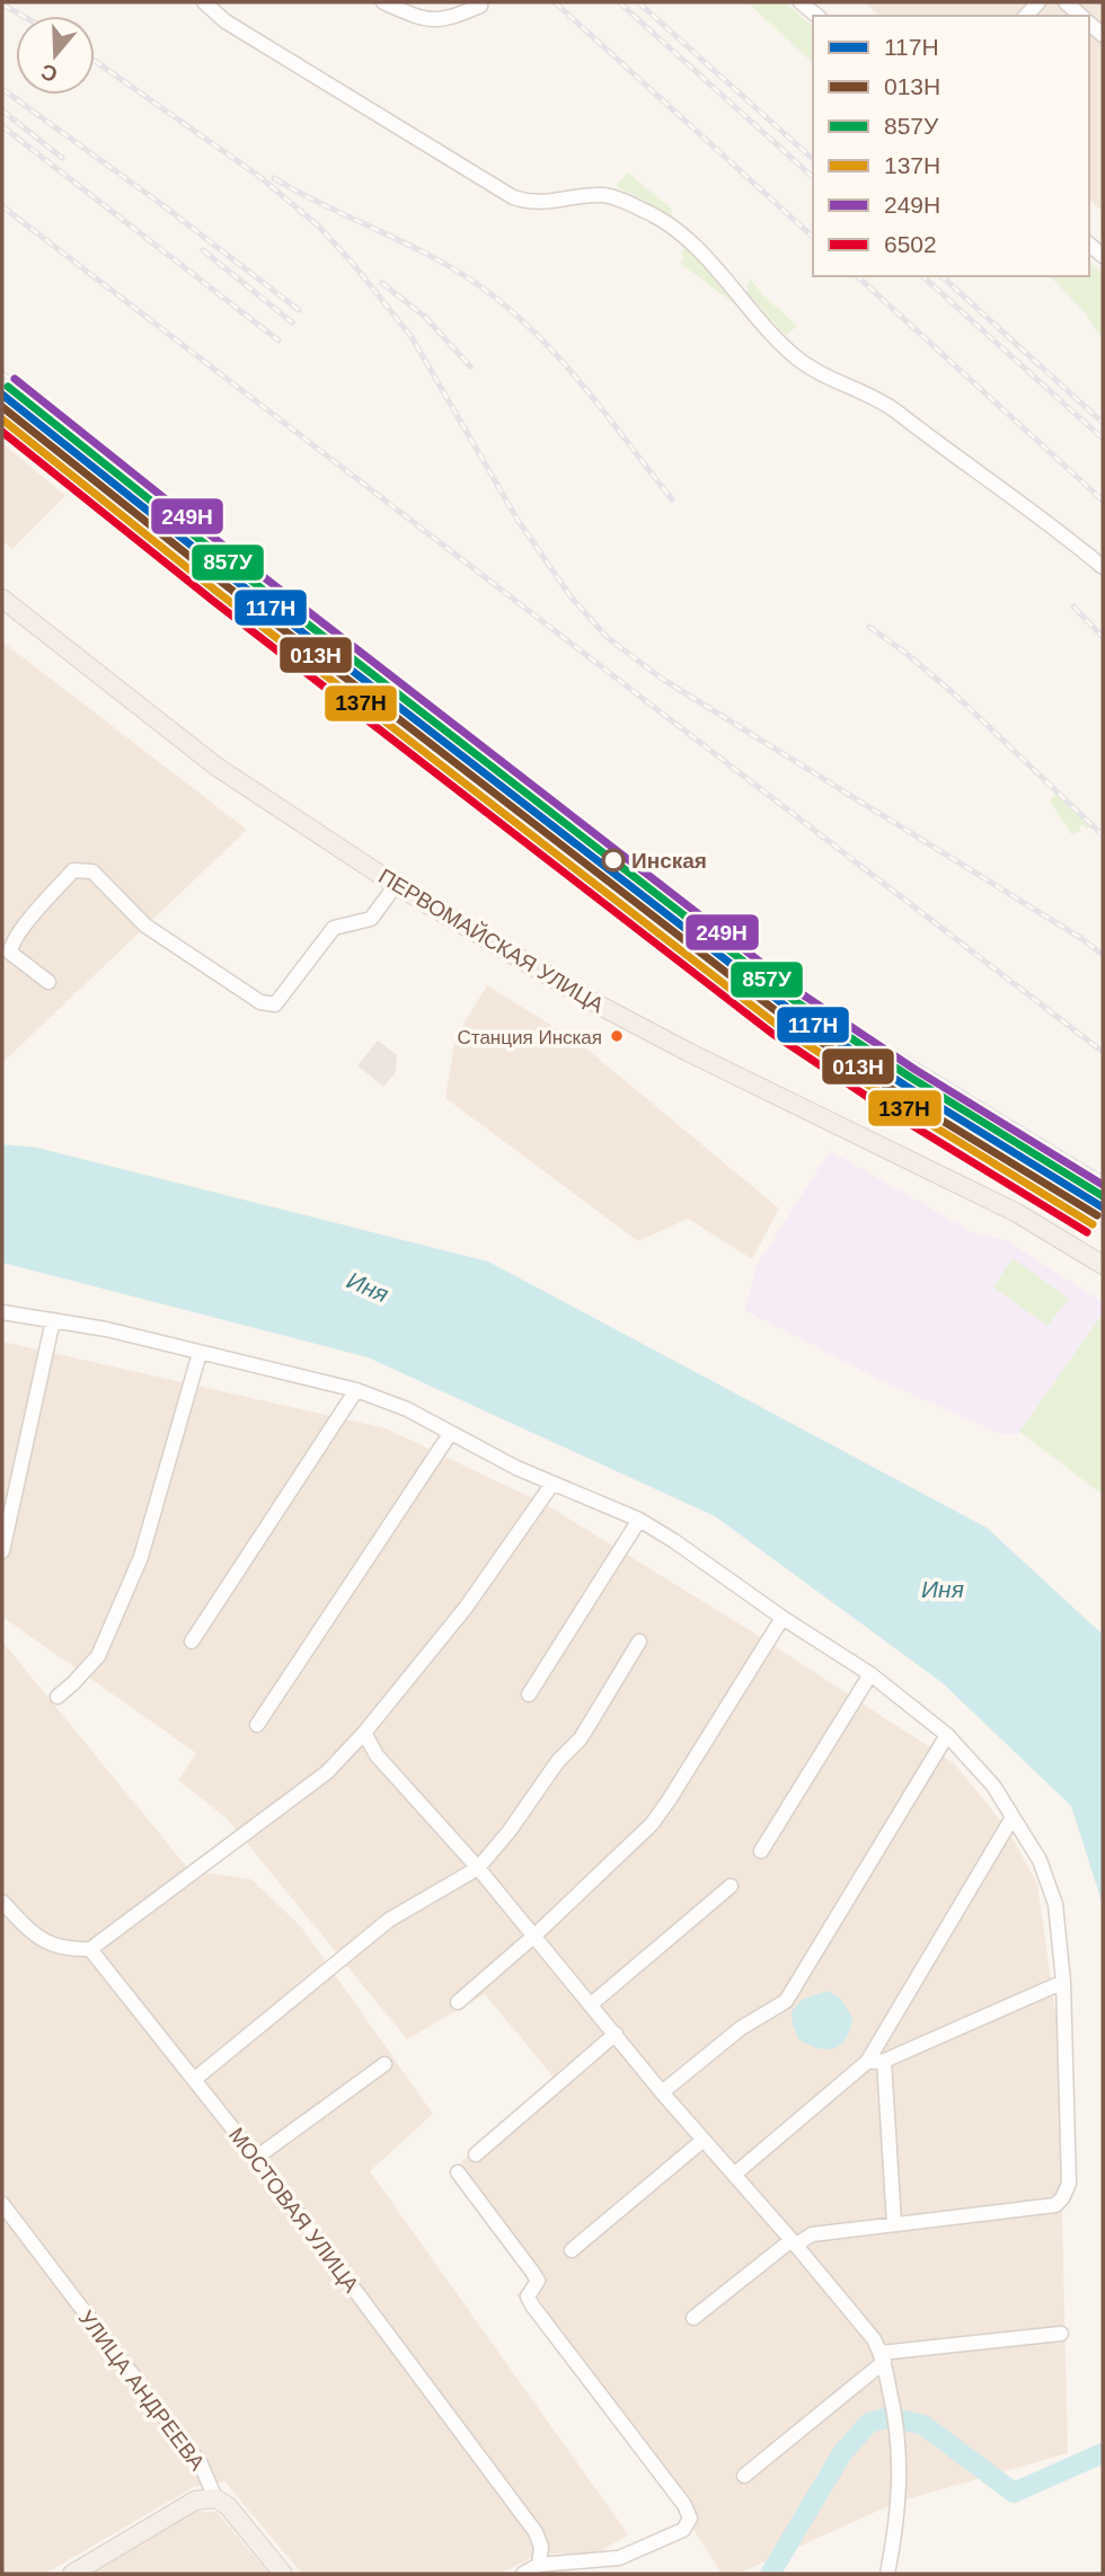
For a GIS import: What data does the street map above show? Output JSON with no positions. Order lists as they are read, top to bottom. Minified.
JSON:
{"streets":{"main road":["ПЕРВОМАЙСКАЯ УЛИЦА","УЛИЦА АНДРЕЕВА"],"street":["МОСТОВАЯ УЛИЦА"]},"water":["Иня"],"places":["Инская","Станция Инская"],"lines":["transit line 249Н","transit line 857У","transit line 117Н","transit line 013Н","transit line 137Н","transit line 6502"],"legend":["117Н","013Н","857У","137Н","249Н","6502"],"north":"bottom"}
